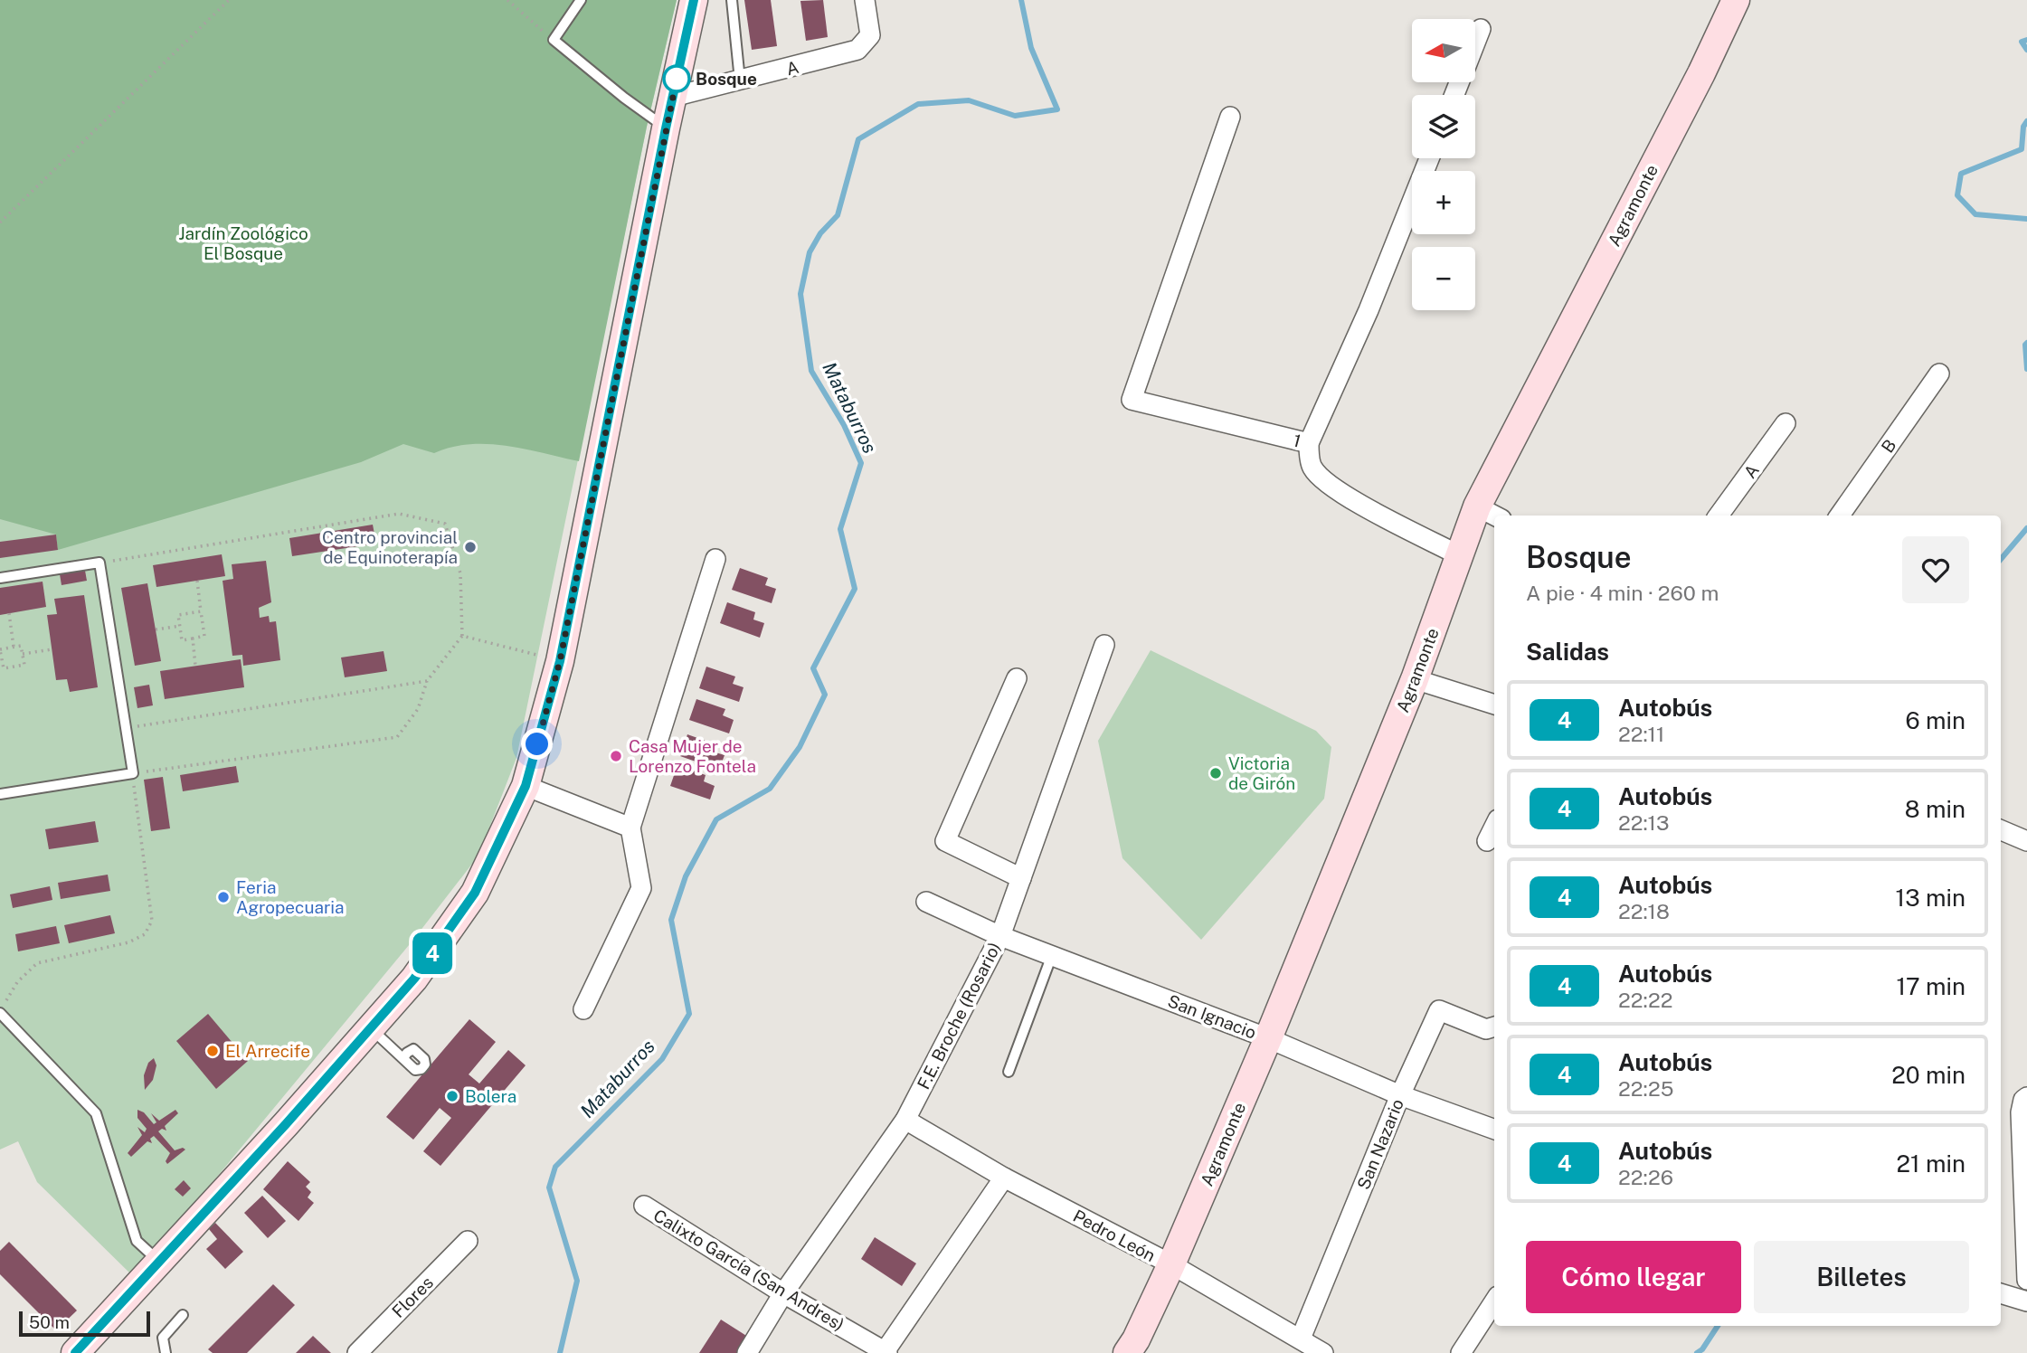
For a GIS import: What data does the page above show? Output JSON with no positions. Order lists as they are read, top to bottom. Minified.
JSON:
{"streets":{"street":["A","Agramonte","1","B","F.E. Broche (Rosario)","San Ignacio","San Nazario","Pedro León","Calixto García (San Andres)","Flores"]},"crossings":[["Agramonte","1"],["Agramonte","San Ignacio"],["Agramonte","Pedro León"],["F.E. Broche (Rosario)","San Ignacio"],["F.E. Broche (Rosario)","Pedro León"],["F.E. Broche (Rosario)","Calixto García (San Andres)"],["San Ignacio","San Nazario"],["San Nazario","Pedro León"]],"water":["Mataburros"],"parks":["Jardín Zoológico El Bosque"],"places":["Bosque","Centro provincial de Equinoterapía","Casa Mujer de Lorenzo Fontela","Victoria de Girón","Feria Agropecuaria","El Arrecife","Bolera"],"lines":["bus line 4"],"scale_bar":"50 m","north":"left","page":{"on_map":"4","map_buttons":["+","−"],"heading":[["Bosque","A pie · 4 min · 260 m"],"Salidas"],"list":[{"mark":"4","name":"Autobús","note":"22:11","value":"6 min"},{"mark":"4","name":"Autobús","note":"22:13","value":"8 min"},{"mark":"4","name":"Autobús","note":"22:18","value":"13 min"},{"mark":"4","name":"Autobús","note":"22:22","value":"17 min"},{"mark":"4","name":"Autobús","note":"22:25","value":"20 min"},{"mark":"4","name":"Autobús","note":"22:26","value":"21 min"}],"buttons":["Cómo llegar","Billetes"],"scale":"50 m"}}
